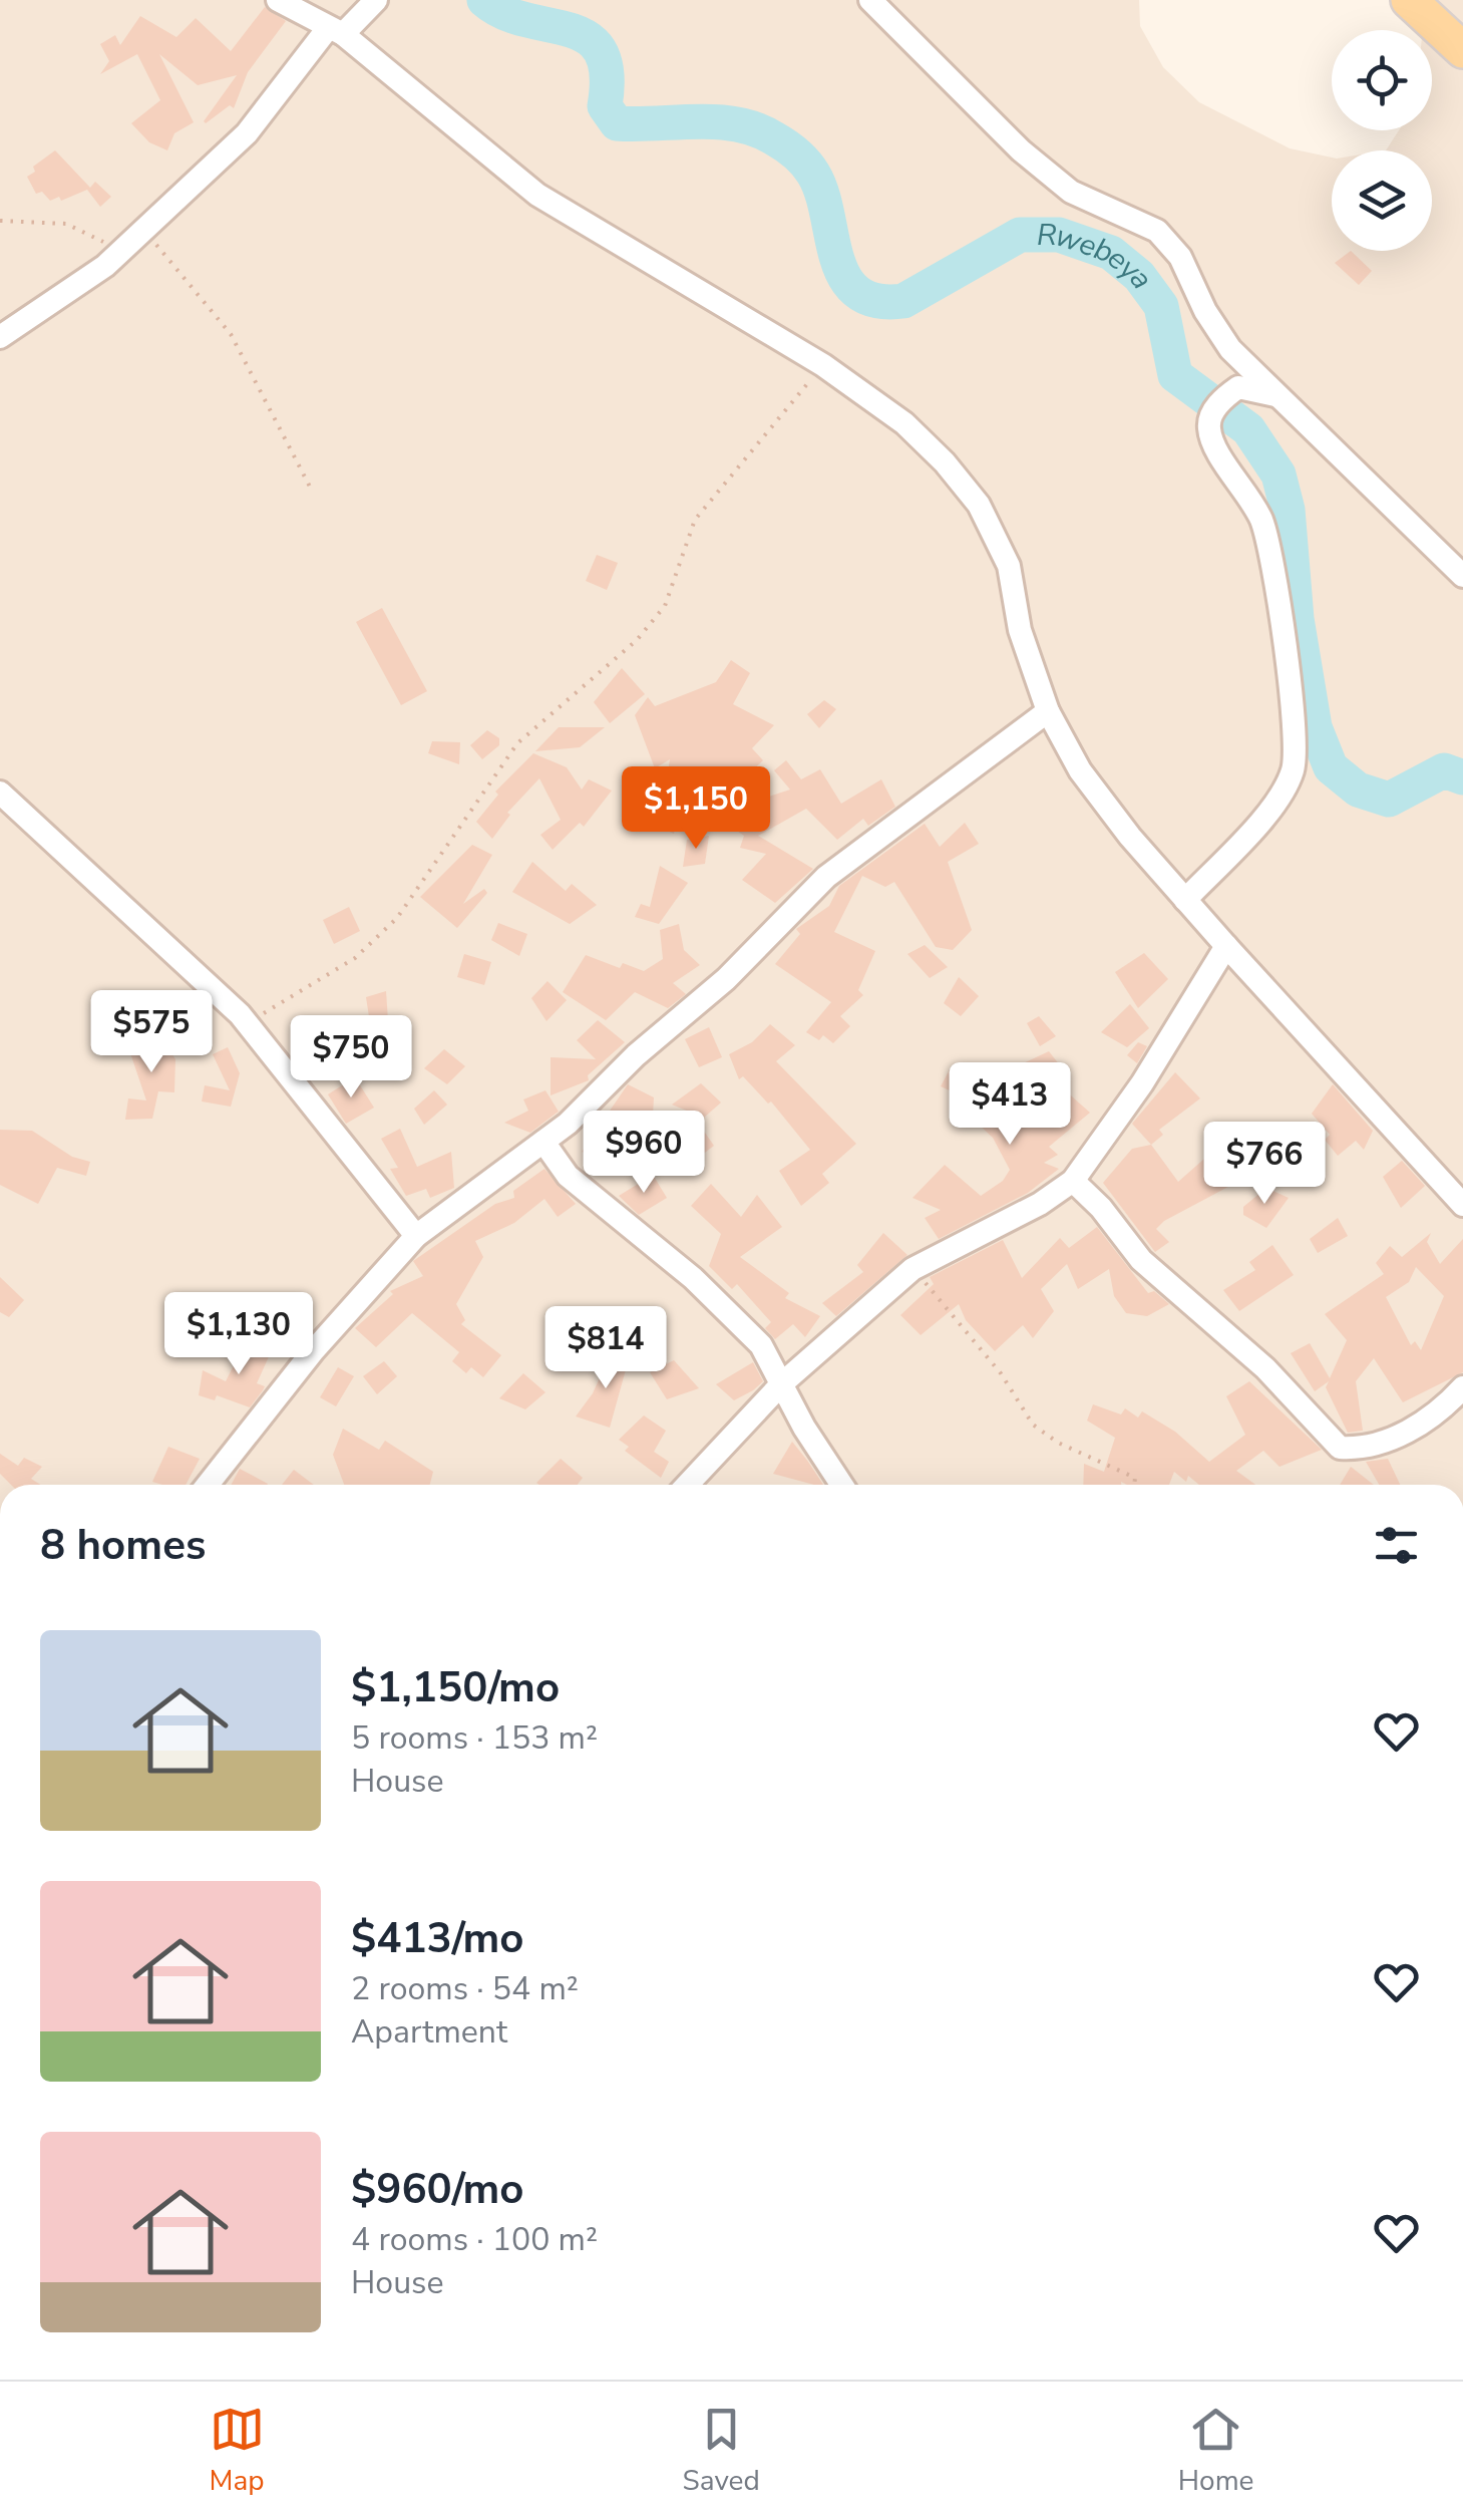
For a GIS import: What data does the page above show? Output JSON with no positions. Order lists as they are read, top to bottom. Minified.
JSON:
{"water":["Rwebeya"],"page":{"price":["$1,150","$575","$750","$413","$960","$766","$1,130","$814"],"heading":"8 homes","list":[{"name":"$1,150/mo","note":"5 rooms · 153 m² · House"},{"name":"$413/mo","note":"2 rooms · 54 m² · Apartment"},{"name":"$960/mo","note":"4 rooms · 100 m² · House"}],"tabs":["Map","Saved","Home"]}}
